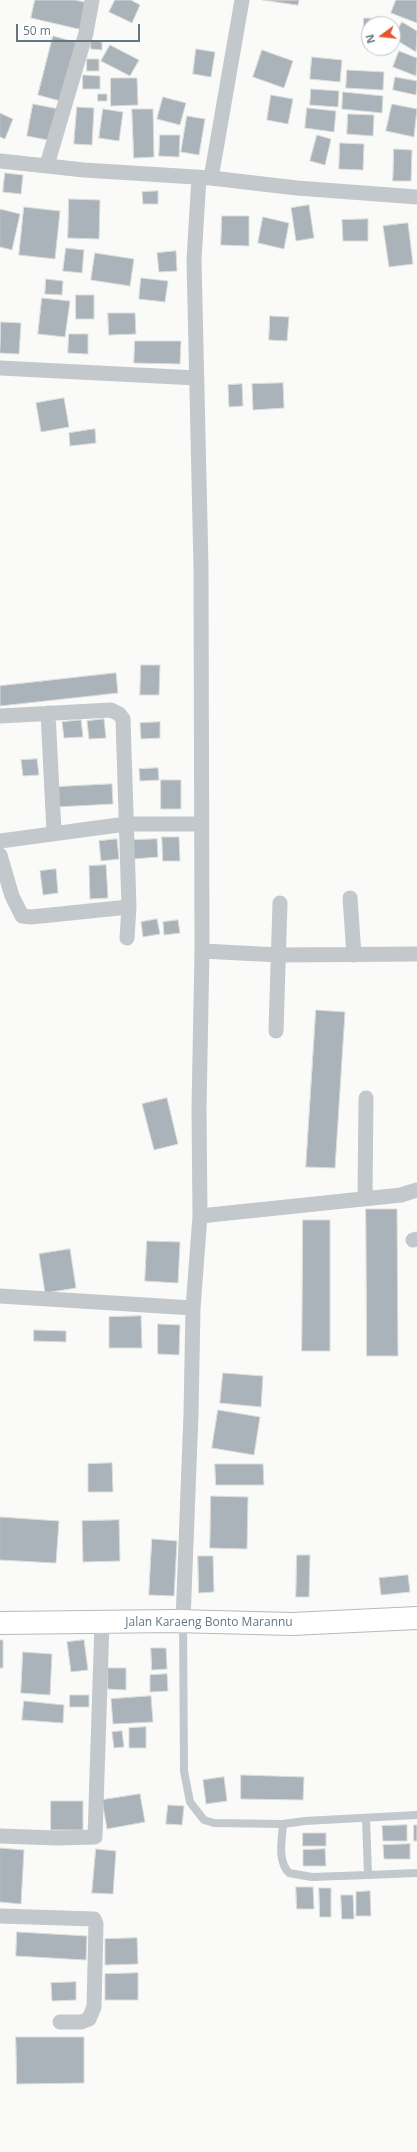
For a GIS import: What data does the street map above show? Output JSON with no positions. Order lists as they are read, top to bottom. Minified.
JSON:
{"streets":{"main road":["Jalan Karaeng Bonto Marannu"]},"scale_bar":"50 m","north":"left"}
